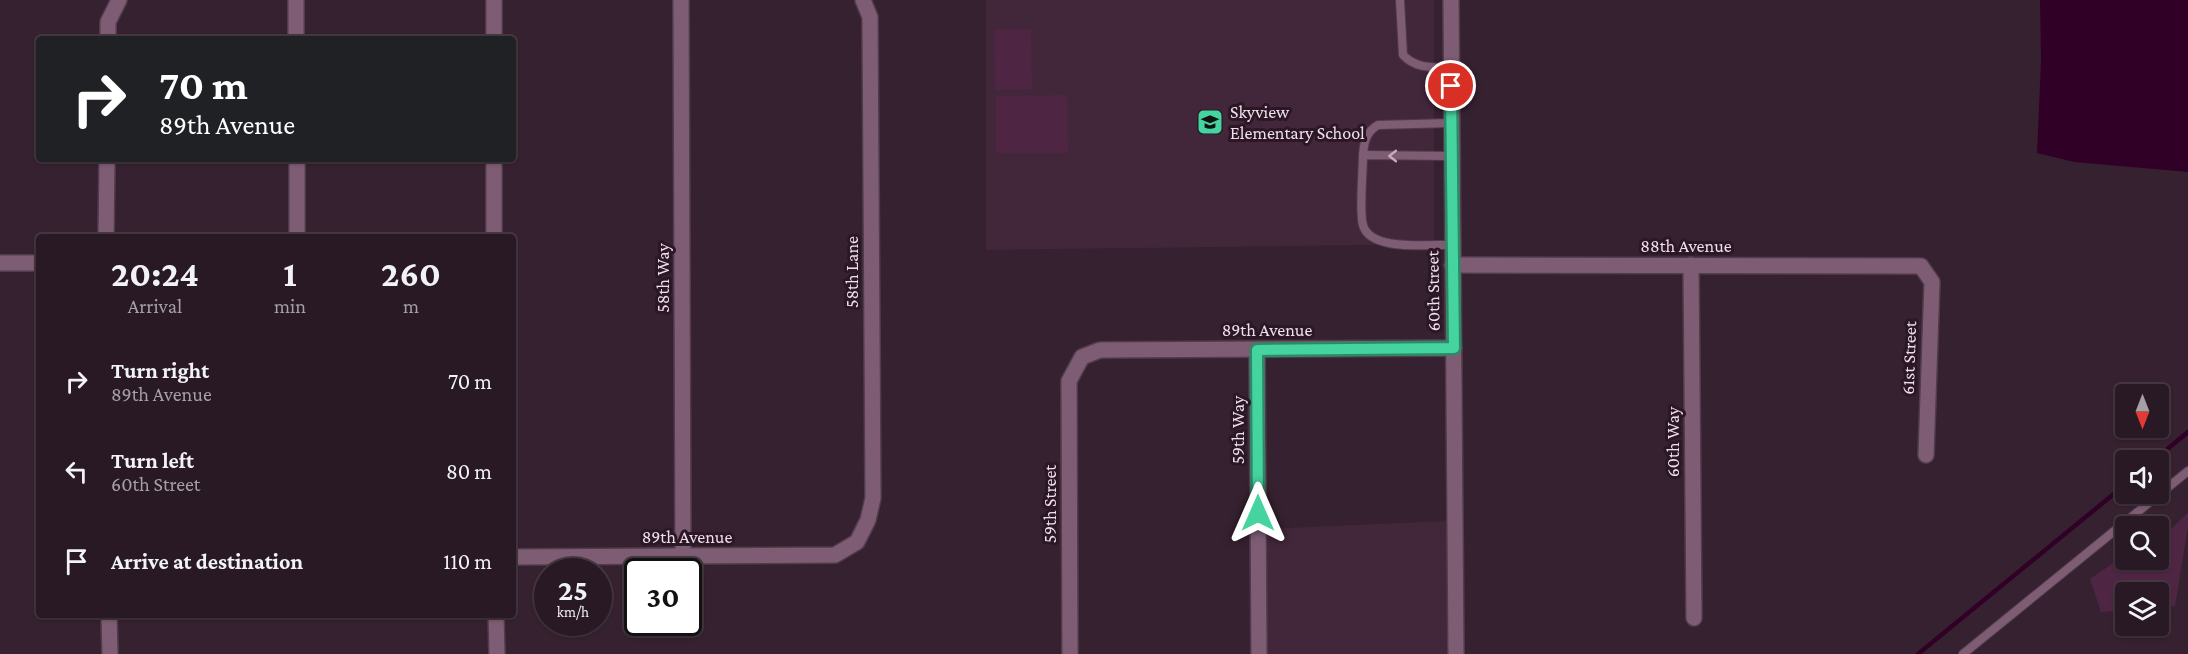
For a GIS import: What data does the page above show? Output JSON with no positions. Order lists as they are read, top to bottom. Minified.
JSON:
{"streets":{"street":["88th Avenue","58th Lane","58th Way","60th Street","89th Avenue","61st Street","59th Way","60th Way","59th Street"]},"crossings":[["88th Avenue","60th Street"],["88th Avenue","61st Street"],["88th Avenue","60th Way"],["58th Lane","89th Avenue"],["58th Way","89th Avenue"],["60th Street","89th Avenue"],["89th Avenue","59th Way"],["89th Avenue","59th Street"]],"places":{"school or university":["Skyview Elementary School"]},"north":"bottom","page":{"turn":["70 m","89th Avenue"],"eta":["20:24","Arrival","1","min","260","m"],"list":[{"name":"Turn right","note":"89th Avenue","value":"70 m"},{"name":"Turn left","note":"60th Street","value":"80 m"},{"name":"Arrive at destination","value":"110 m"}],"speed":"25 km/h","limit":"30"}}
